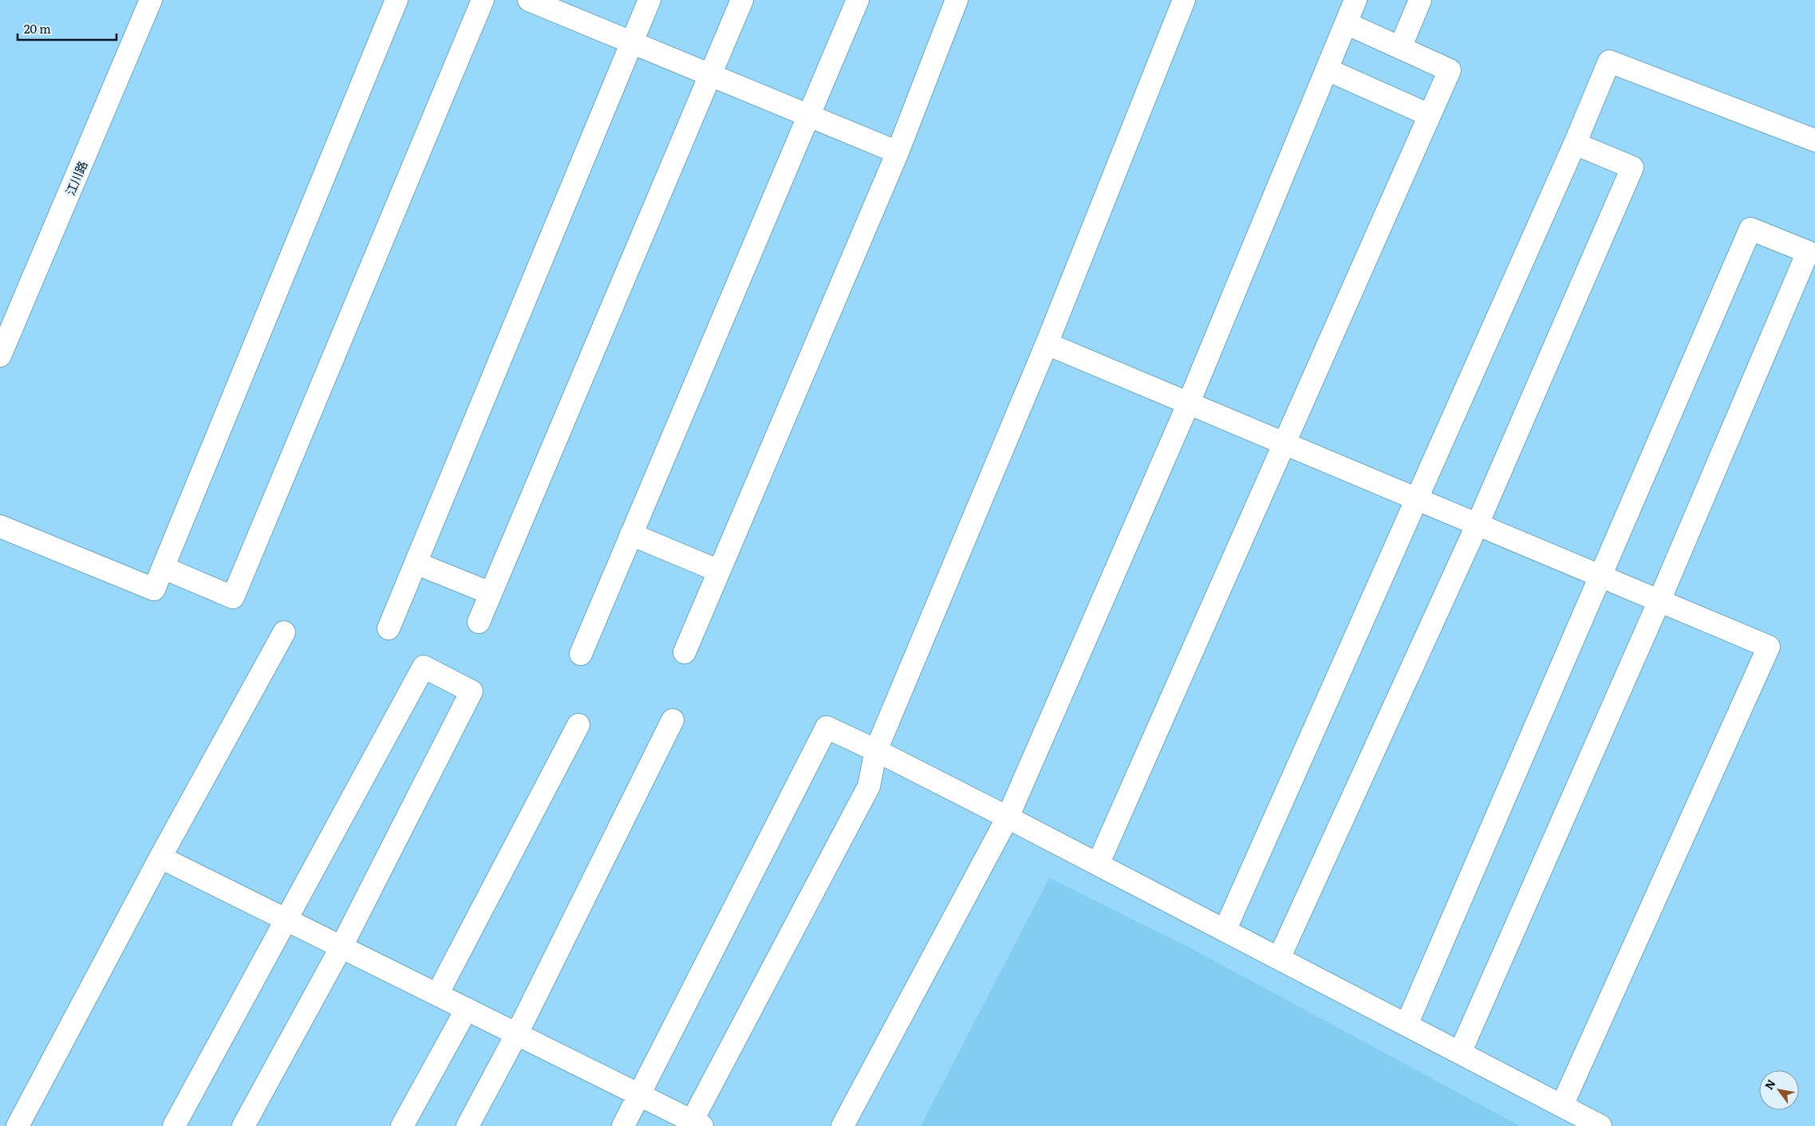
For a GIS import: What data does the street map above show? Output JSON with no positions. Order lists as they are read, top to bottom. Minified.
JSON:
{"streets":{"street":["江川路"]},"scale_bar":"20 m","north":"top left"}
